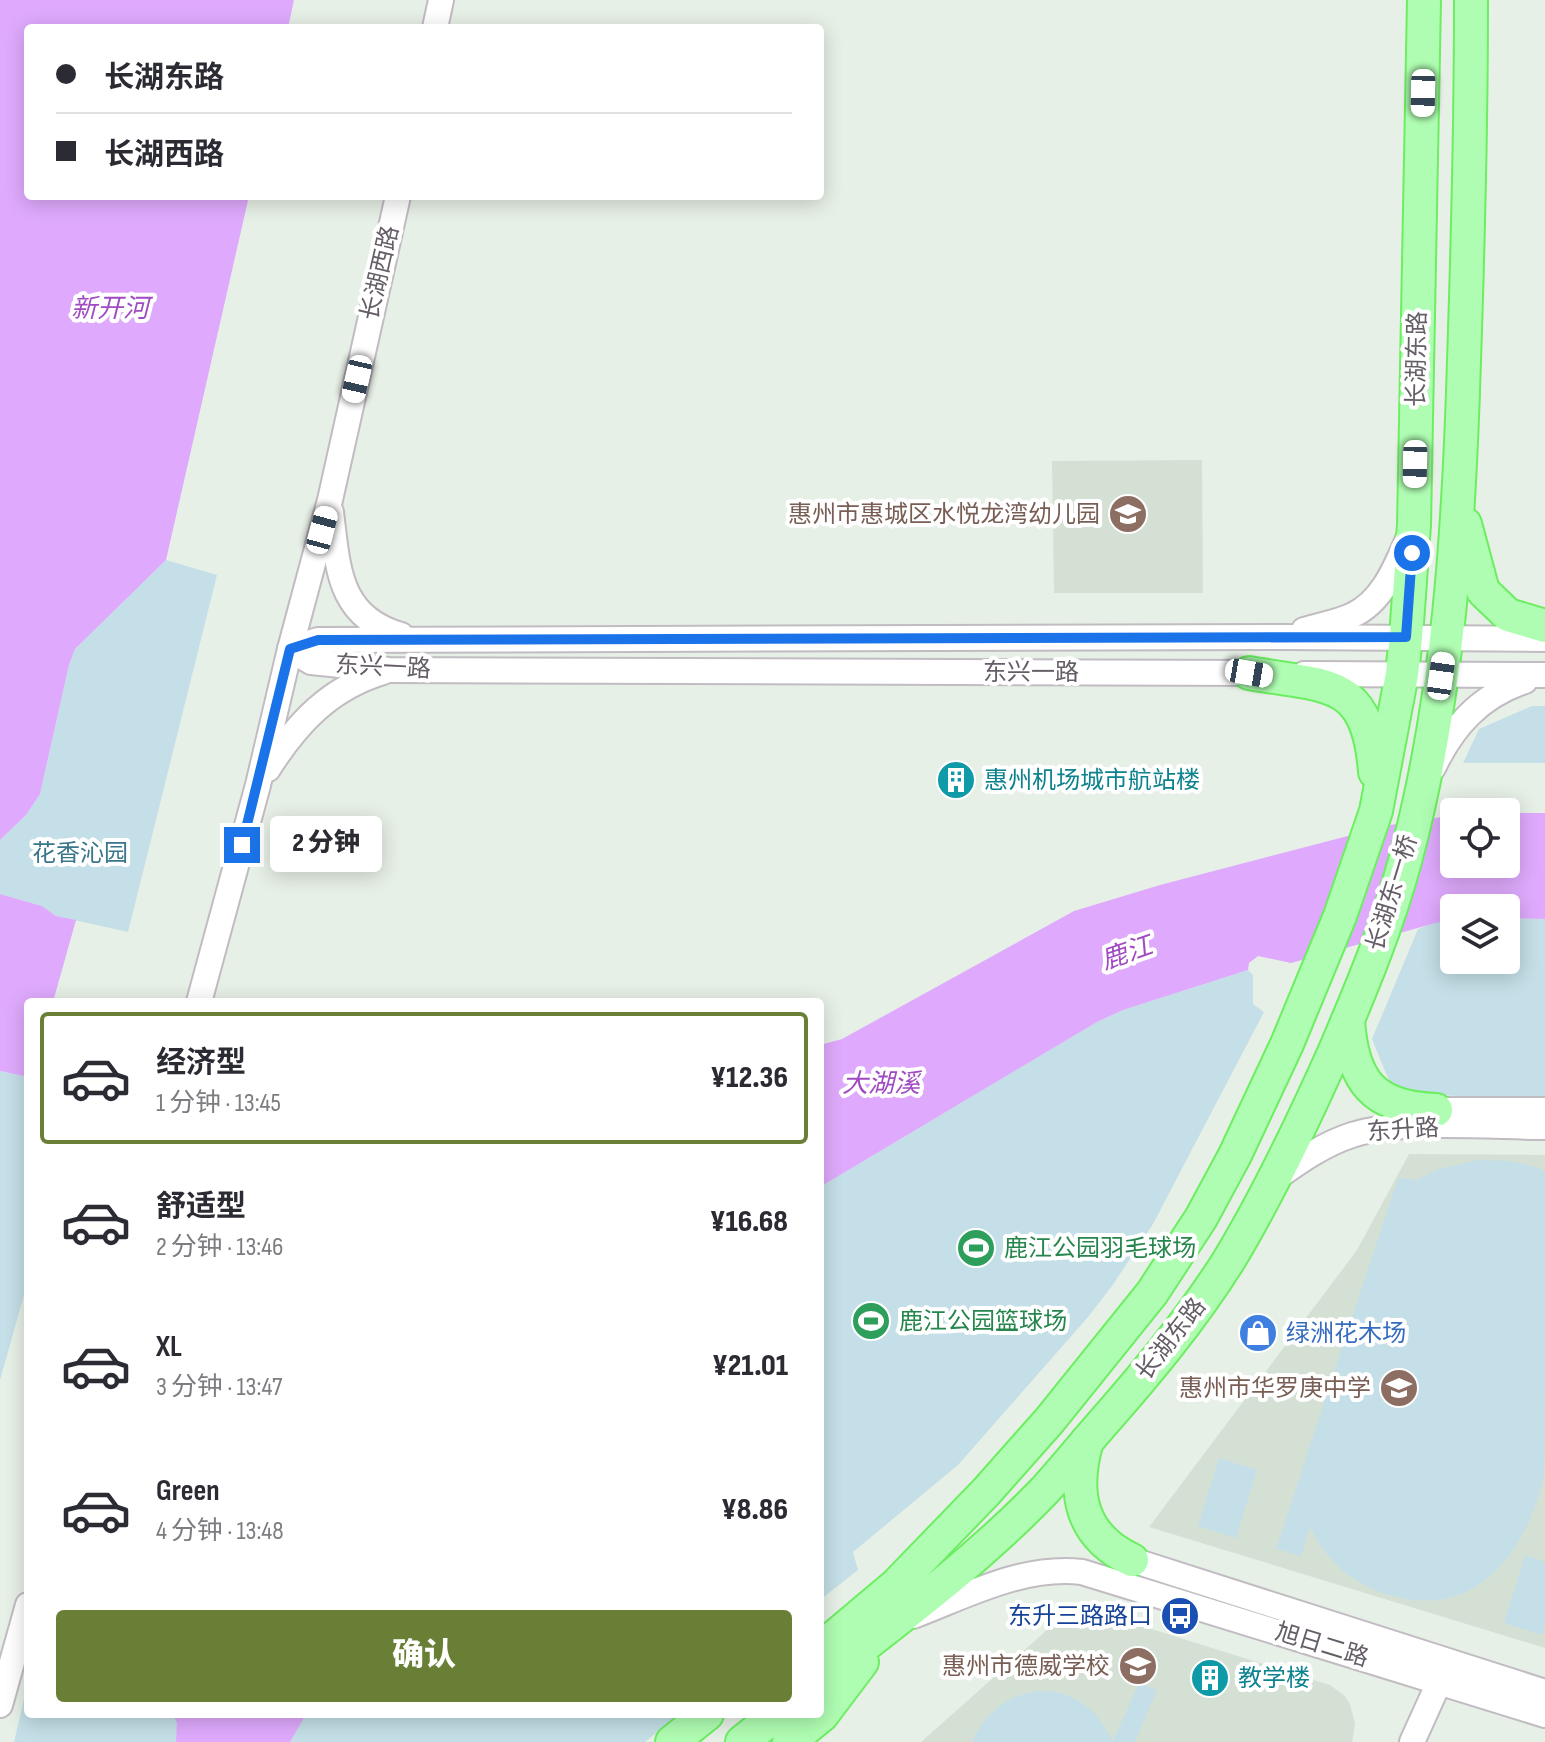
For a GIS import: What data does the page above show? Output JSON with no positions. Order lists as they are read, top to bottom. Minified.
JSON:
{"streets":{"main road":["长湖东路","长湖东一桥"],"street":["长湖西路","东兴一路","东升路","旭日二路"]},"crossings":[["长湖西路","东兴一路"],["长湖东路","东兴一路"],["长湖东路","长湖东一桥"],["长湖东路","东升路"],["长湖东路","旭日二路"]],"water":["新开河","鹿江","大湖溪"],"parks":["花香沁园"],"places":{"school or university":["惠州市惠城区水悦龙湾幼儿园","惠州市华罗庚中学","惠州市德威学校"],"building":["惠州机场城市航站楼","教学楼"],"sports":["鹿江公园羽毛球场","鹿江公园篮球场"],"shop":["绿洲花木场"],"bus stop":["东升三路路口"]},"page":{"banner":["长湖东路","长湖西路"],"bubble":"2 分钟","list":[{"name":"经济型","note":"1 分钟 · 13:45","value":"¥12.36"},{"name":"舒适型","note":"2 分钟 · 13:46","value":"¥16.68"},{"name":"XL","note":"3 分钟 · 13:47","value":"¥21.01"},{"name":"Green","note":"4 分钟 · 13:48","value":"¥8.86"}],"buttons":"确认"}}
